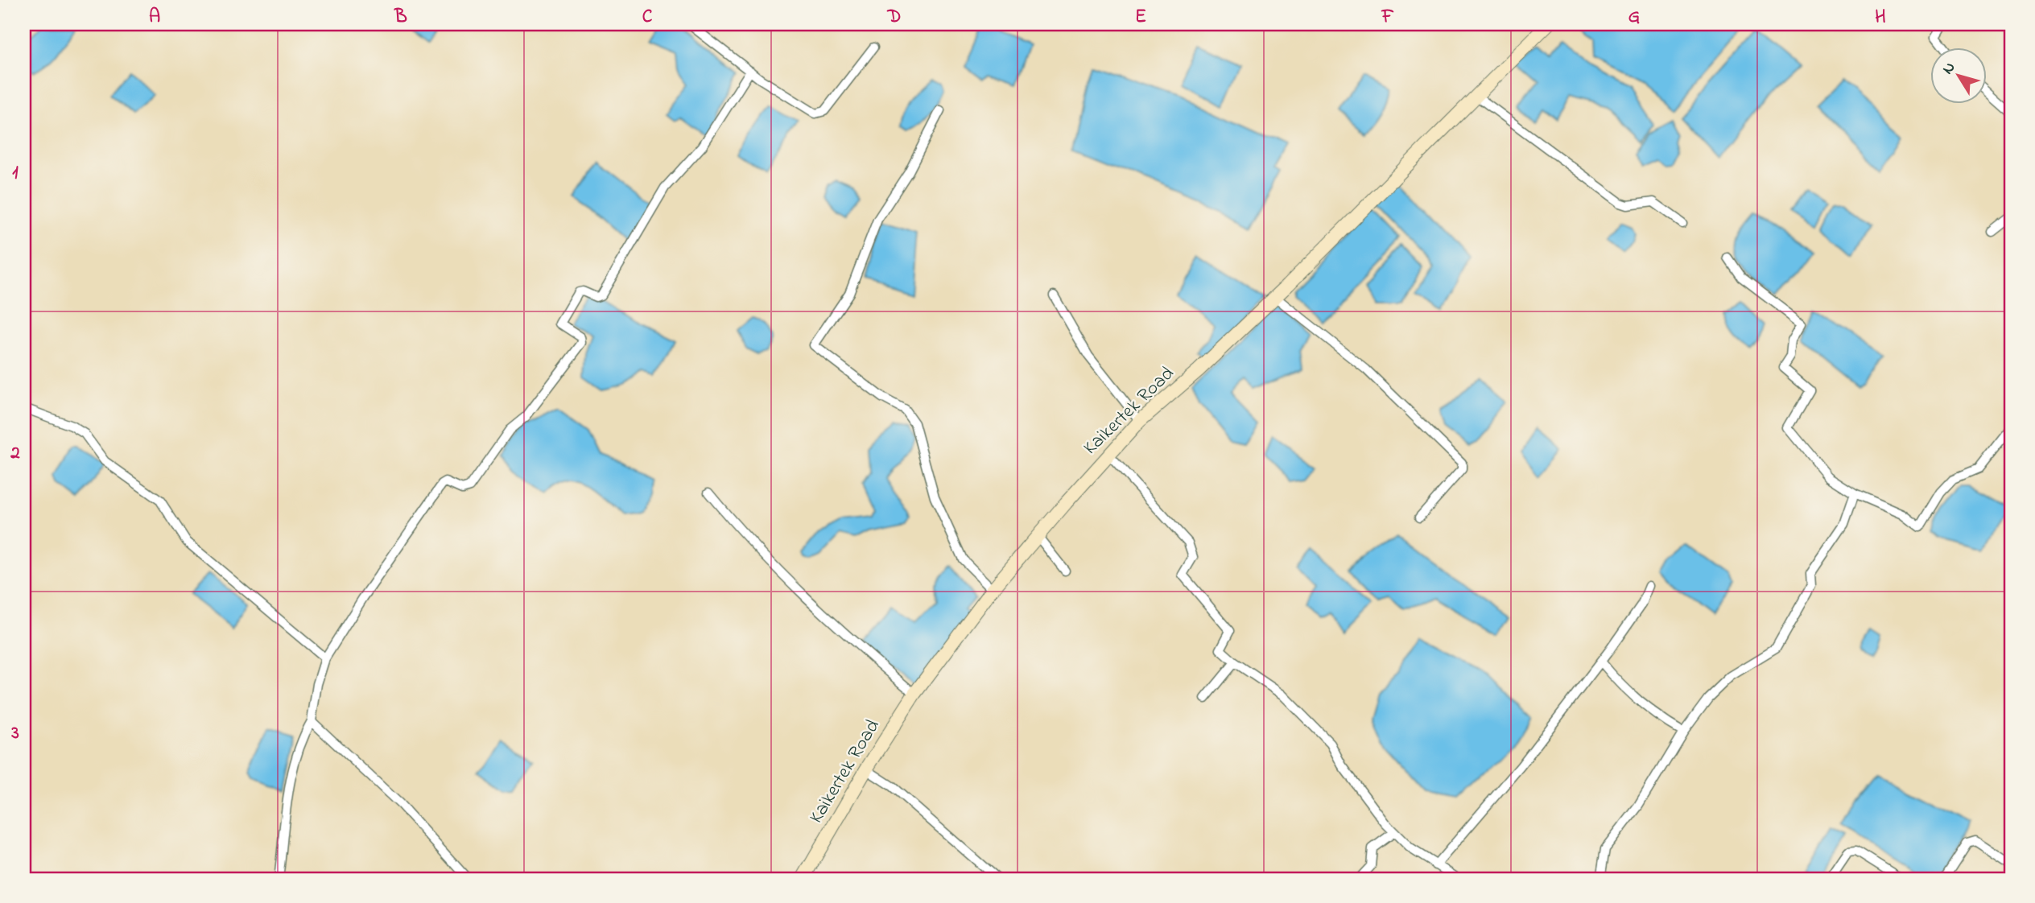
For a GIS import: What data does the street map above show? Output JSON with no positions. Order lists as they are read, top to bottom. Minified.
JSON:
{"streets":{"main road":["Kaikertek Road"]},"north":"top left","grid":{"columns":["A","B","C","D","E","F","G","H"],"rows":["1","2","3"]}}
